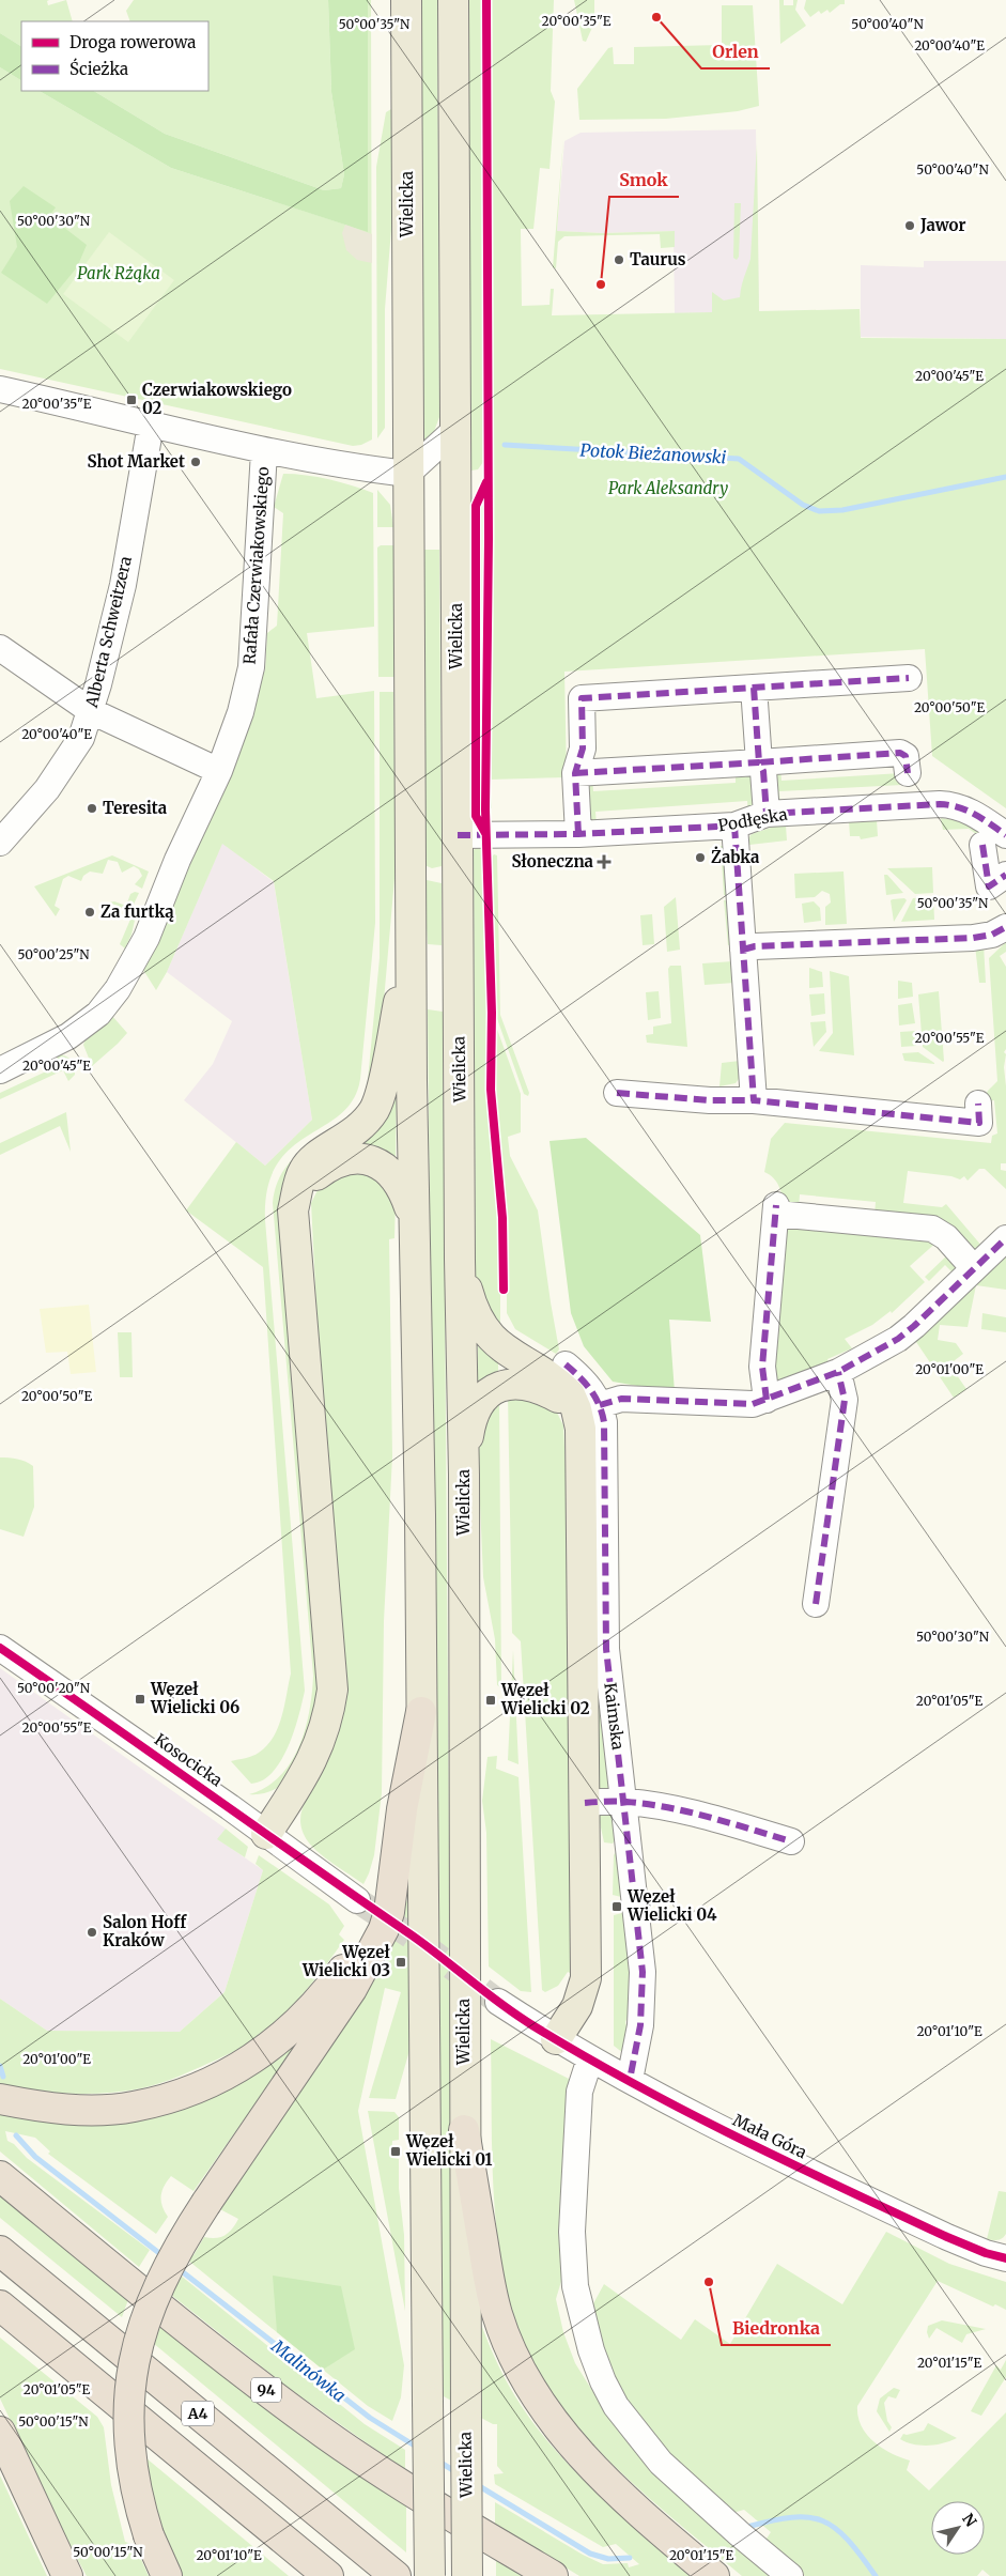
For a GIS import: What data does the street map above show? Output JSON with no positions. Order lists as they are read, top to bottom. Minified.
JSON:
{"streets":{"highway":["94","A4"],"main road":["Wielicka"],"street":["Rafała Czerwiakowskiego","Alberta Schweitzera","Podłęska","Kaimska","Kosocicka","Mała Góra"]},"crossings":[["Wielicka","Podłęska"],["Kaimska","Mała Góra"]],"water":["Potok Bieżanowski","Malinówka"],"parks":["Park Rżąka","Park Aleksandry"],"places":{"other":["Orlen","Jawor","Taurus","Smok","Shot Market","Teresita","Żabka","Za furtką","Salon Hoff Kraków","Biedronka"],"transit":["Czerwiakowskiego 02","Węzeł Wielicki 06","Węzeł Wielicki 02","Węzeł Wielicki 04","Węzeł Wielicki 03","Węzeł Wielicki 01"],"health":["Słoneczna"]},"legend":["Droga rowerowa","Ścieżka"],"north":"top right","coordinates":["20°00'35\"E","50°00'35\"N","50°00'40\"N","20°00'40\"E","50°00'30\"N","20°00'45\"E","20°00'50\"E","50°00'25\"N","20°00'55\"E","20°01'00\"E","50°00'20\"N","20°01'05\"E","20°01'10\"E","20°01'15\"E","50°00'15\"N"]}
